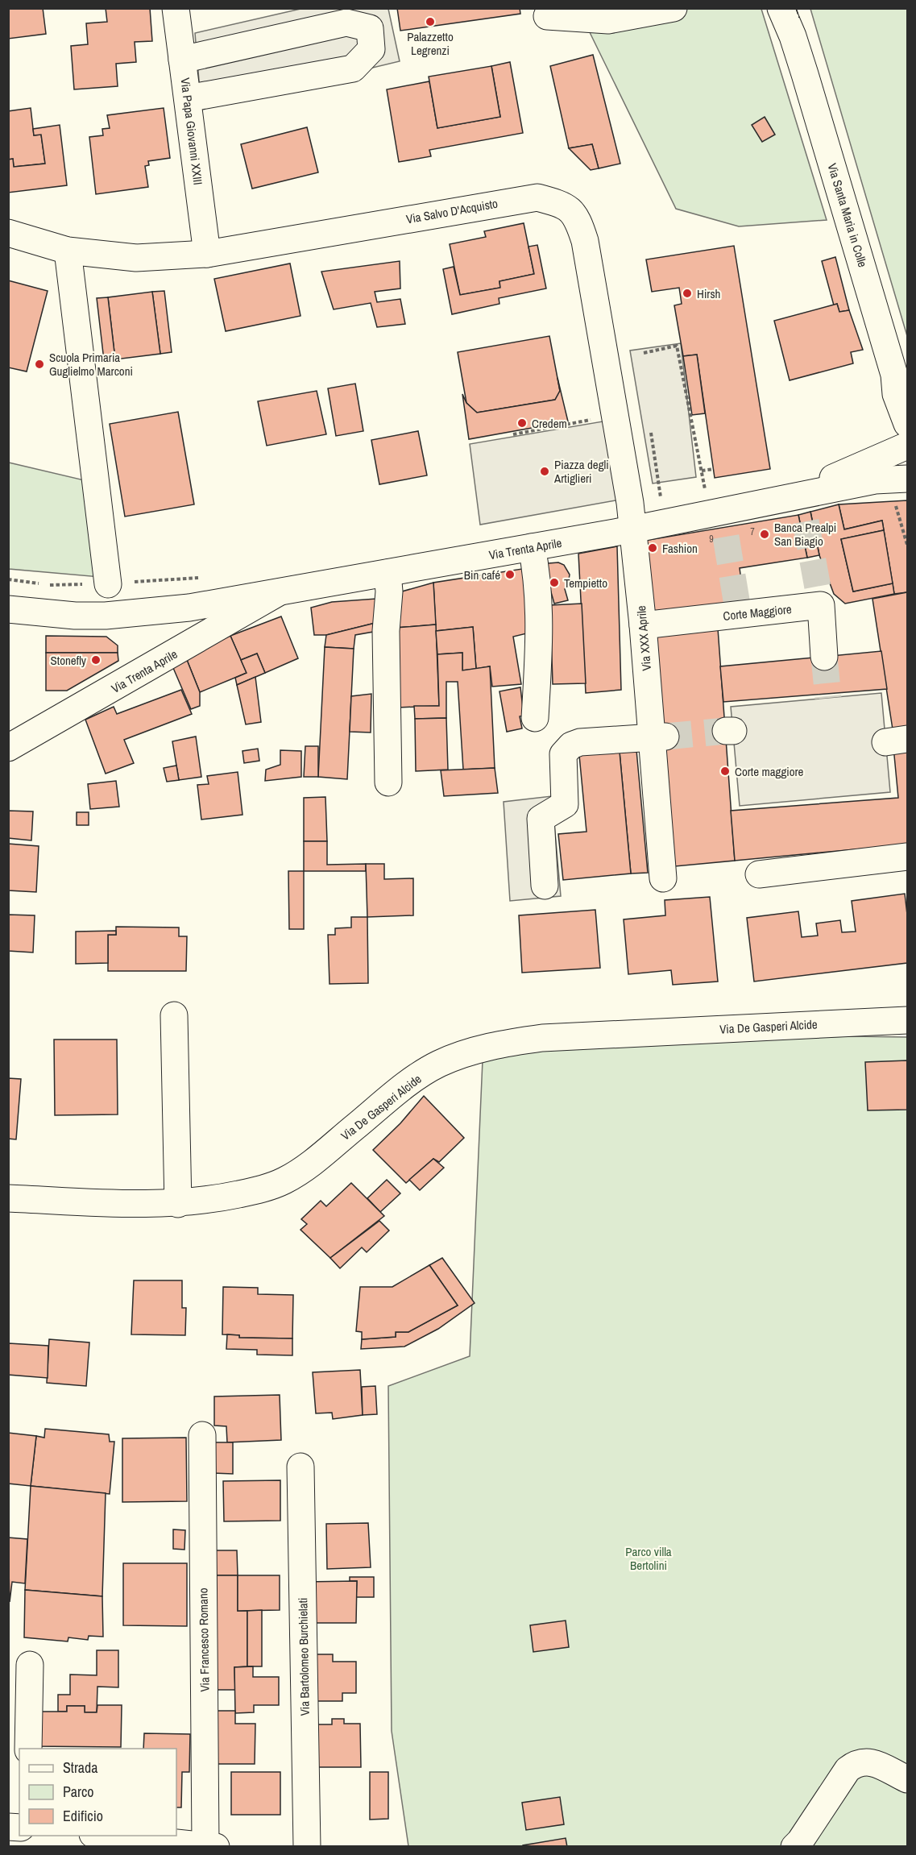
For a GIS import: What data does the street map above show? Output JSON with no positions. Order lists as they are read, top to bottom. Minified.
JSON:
{"streets":{"street":["Via Papa Giovanni XXIII","Via Salvo D'Acquisto","Via Santa Maria in Colle","Via Trenta Aprile","Corte Maggiore","Via XXX Aprile","Via De Gasperi Alcide","Via Francesco Romano","Via Bartolomeo Burchielati"]},"crossings":[["Via Papa Giovanni XXIII","Via Salvo D'Acquisto"],["Via Salvo D'Acquisto","Via Trenta Aprile"],["Via Salvo D'Acquisto","Via XXX Aprile"],["Via Trenta Aprile","Via XXX Aprile"],["Corte Maggiore","Via XXX Aprile"]],"parks":["Parco villa Bertolini"],"places":["Palazzetto Legrenzi","Hirsh","Scuola Primaria Guglielmo Marconi","Credem","Piazza degli Artiglieri","Banca Prealpi San Biagio","Fashion","Bin café","Tempietto","Stonefly","Corte maggiore"],"house_numbers":["7","9"],"legend":["Strada","Parco","Edificio"]}
